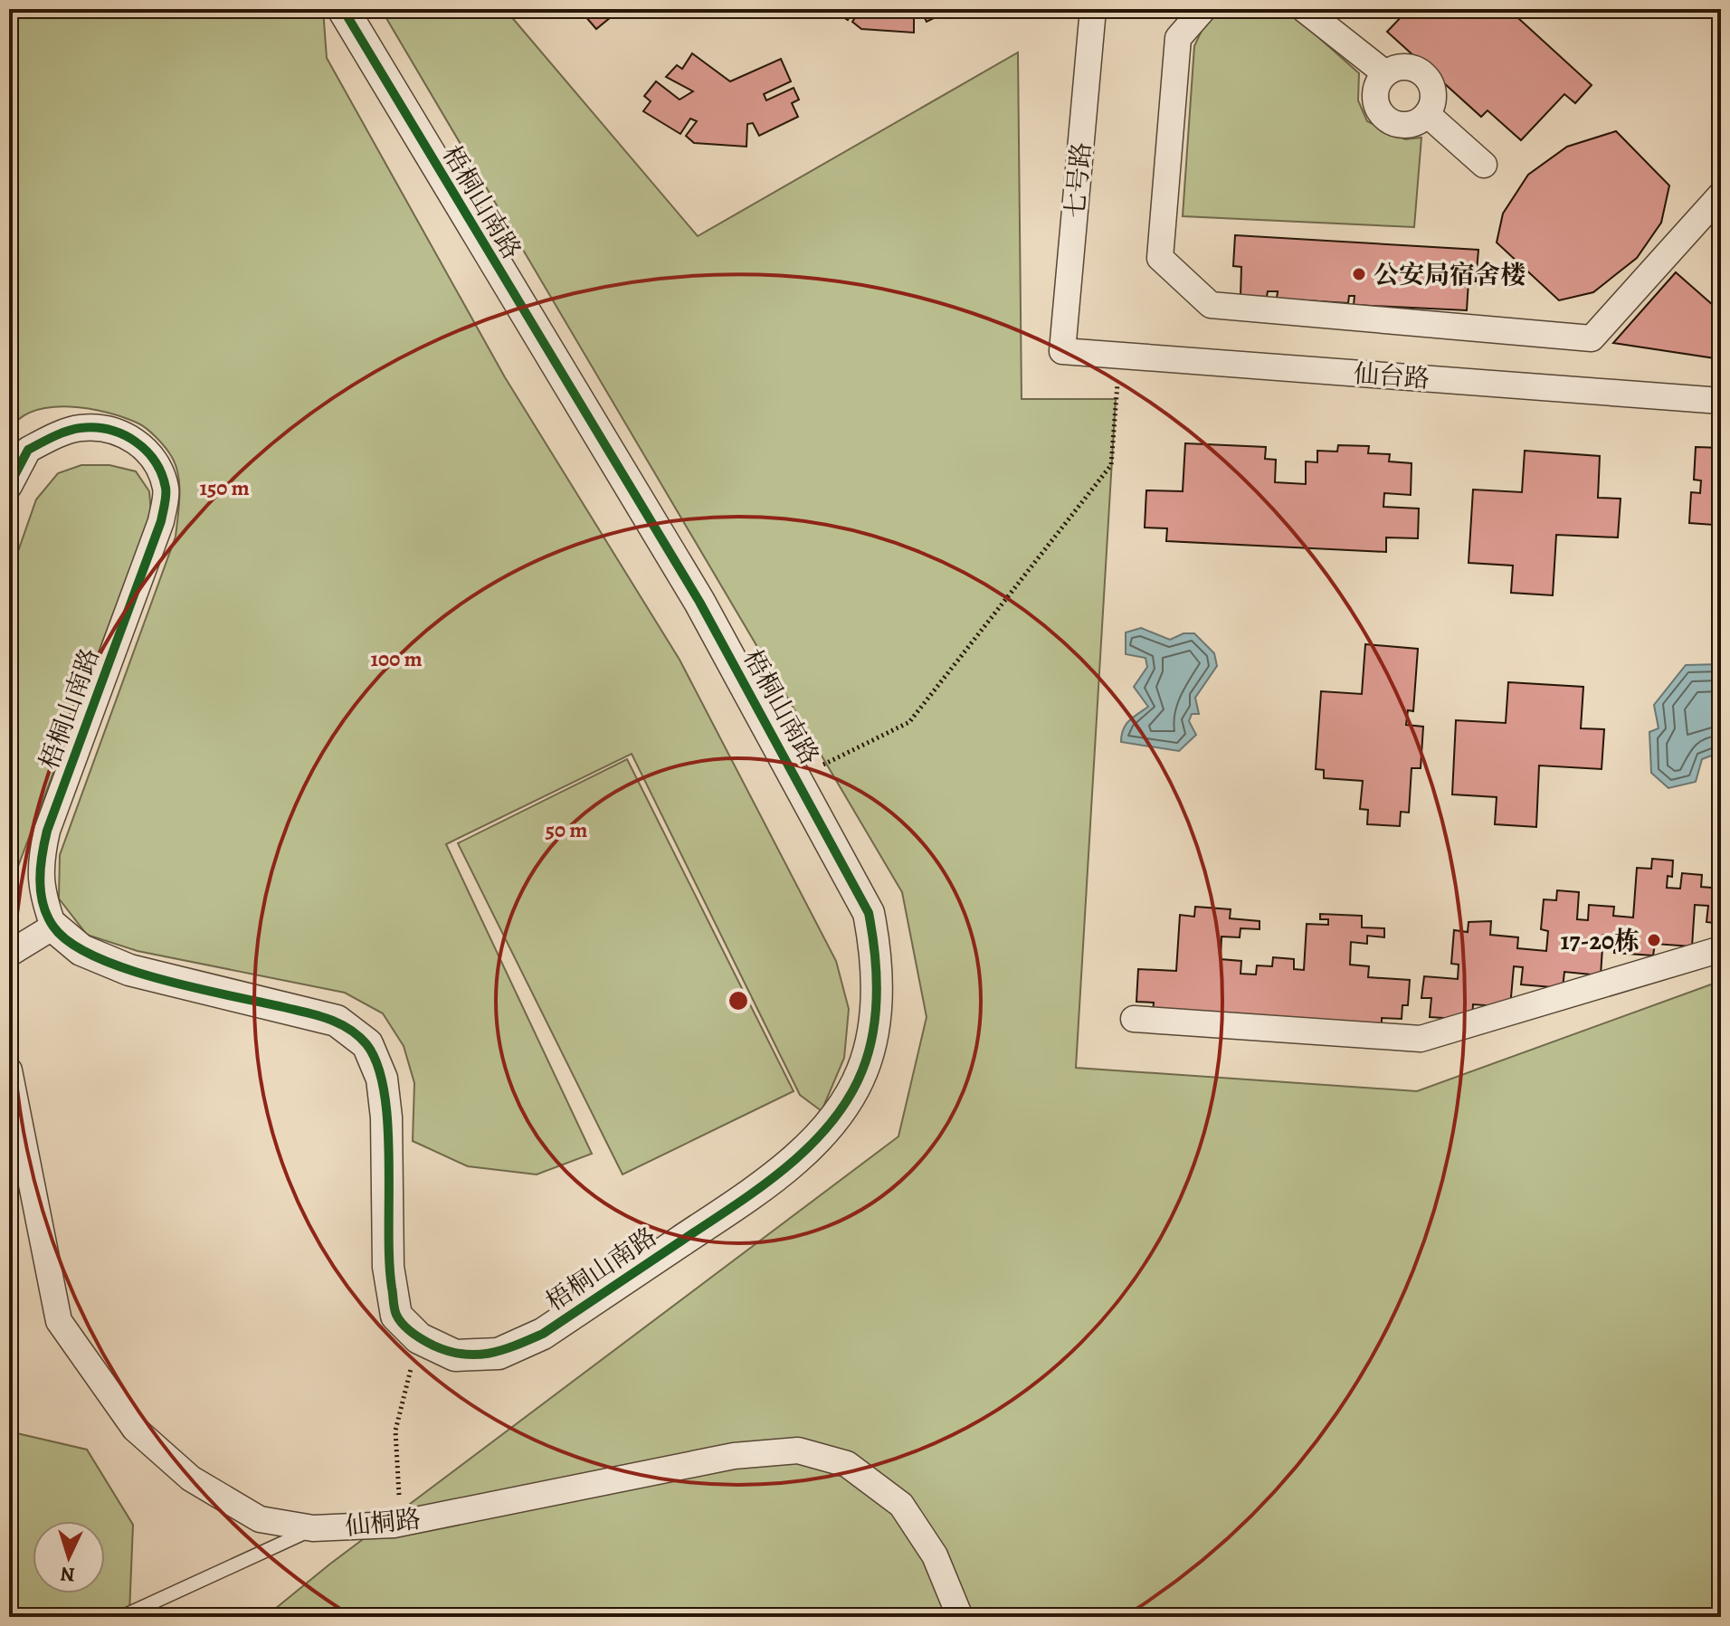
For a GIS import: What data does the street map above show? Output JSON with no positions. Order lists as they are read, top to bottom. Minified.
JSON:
{"streets":{"street":["七号路","梧桐山南路","仙台路","仙桐路"]},"crossings":[["七号路","仙台路"]],"places":["公安局宿舍楼","17-20栋"],"north":"bottom","rings":["150 m","100 m","50 m"]}
